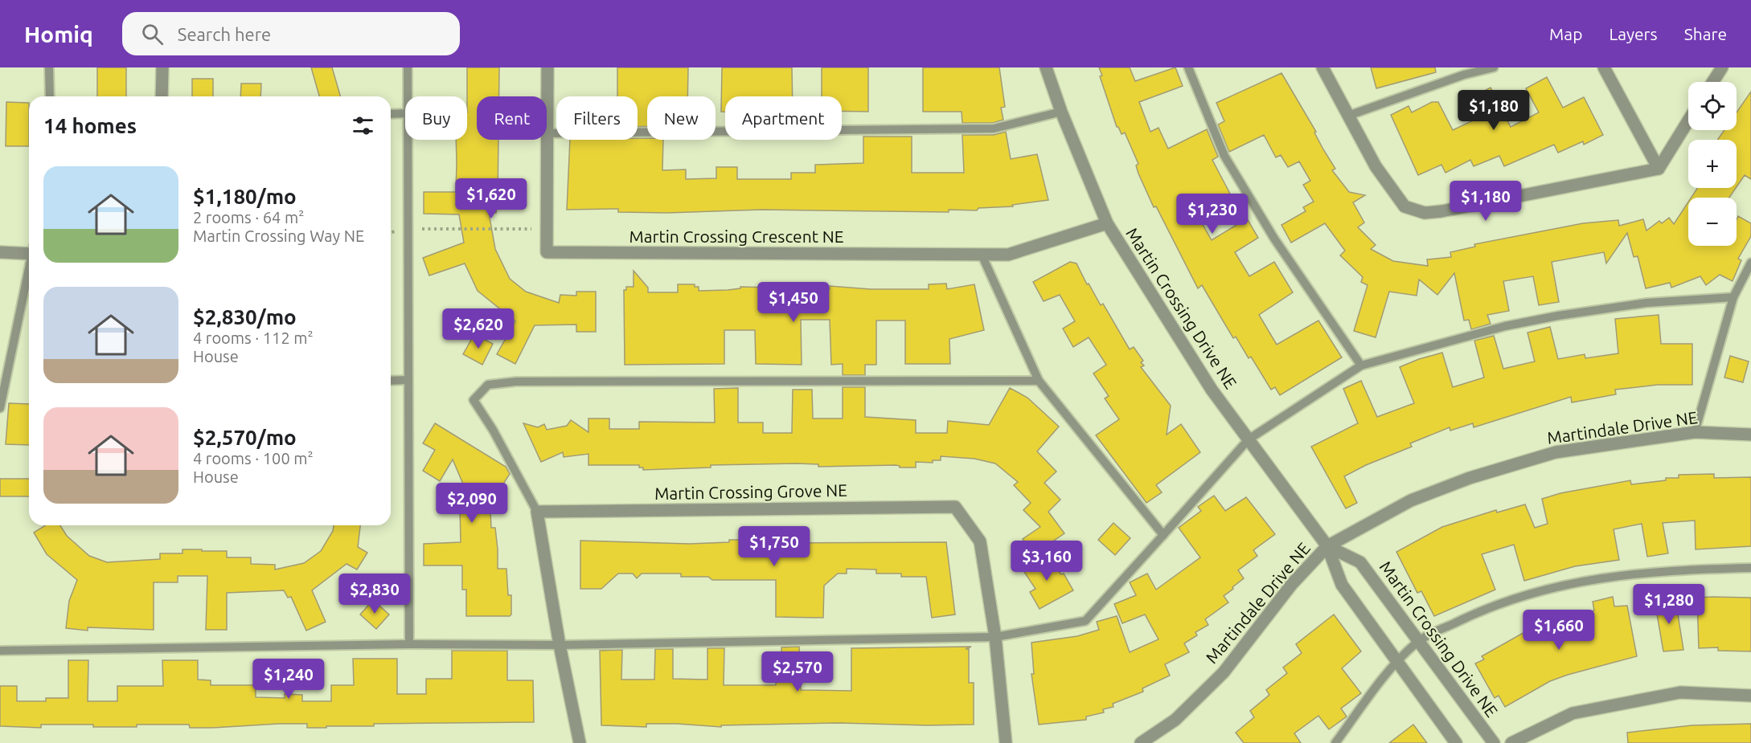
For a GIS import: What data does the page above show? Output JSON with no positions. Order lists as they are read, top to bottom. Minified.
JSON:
{"streets":{"street":["Martin Crossing Crescent NE","Martin Crossing Drive NE","Martindale Drive NE","Martin Crossing Grove NE"]},"crossings":[["Martin Crossing Crescent NE","Martin Crossing Drive NE"],["Martin Crossing Drive NE","Martindale Drive NE"]],"page":{"header":"Homiq","search":"Search here","nav":["Map","Layers","Share"],"map_buttons":["+","−"],"price":["$1,180","$1,620","$1,180","$1,230","$1,450","$2,620","$2,090","$1,750","$3,160","$2,830","$1,280","$1,660","$2,570","$1,240"],"chip":["Buy","Rent","Filters","New","Apartment"],"heading":"14 homes","list":[{"name":"$1,180/mo","note":"2 rooms · 64 m² · Martin Crossing Way NE"},{"name":"$2,830/mo","note":"4 rooms · 112 m² · House"},{"name":"$2,570/mo","note":"4 rooms · 100 m² · House"}]}}
